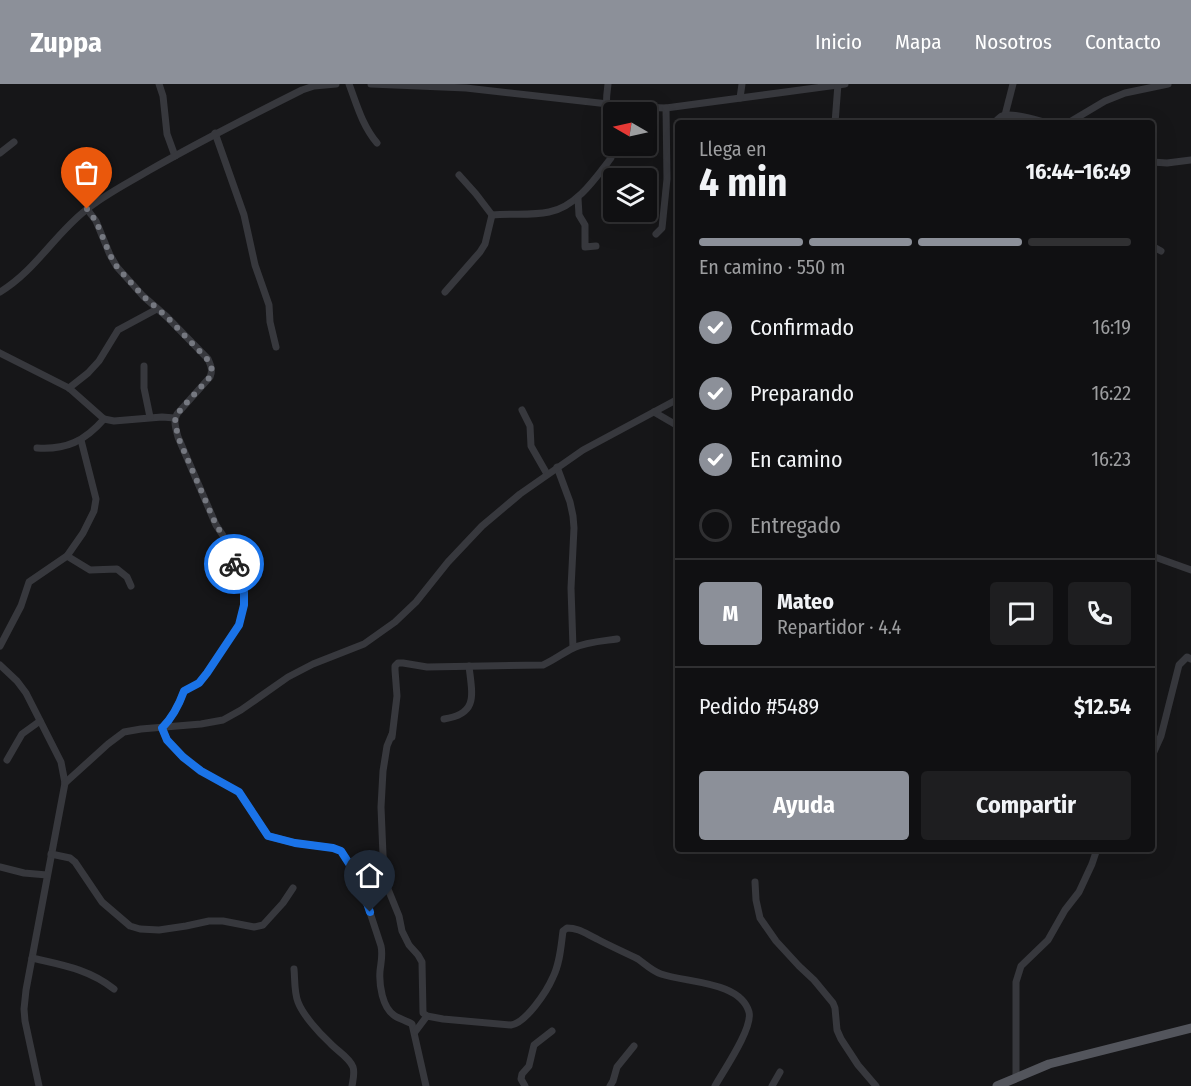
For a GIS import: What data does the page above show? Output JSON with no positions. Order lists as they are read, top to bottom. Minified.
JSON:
{"north":"left","page":{"header":"Zuppa","nav":["Inicio","Mapa","Nosotros","Contacto"],"heading":["4 min","Llega en","16:44–16:49"],"panel":["Mateo","Repartidor · 4.4","Pedido #5489","$12.54"],"bar":"En camino · 550 m","list":[["Confirmado","16:19"],["Preparando","16:22"],["En camino","16:23"],"Entregado"],"round":"M","buttons":["Ayuda","Compartir"]}}
